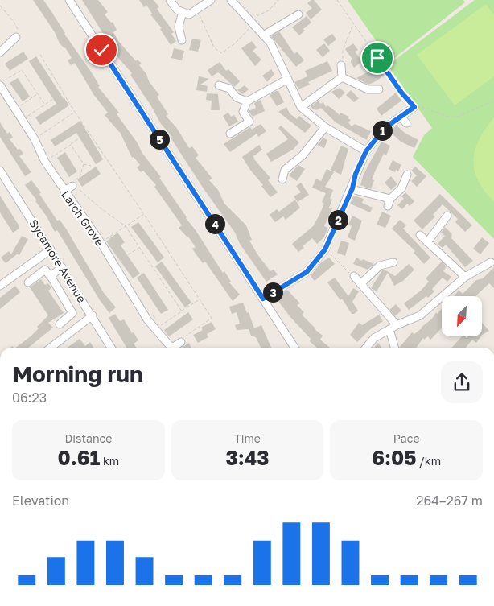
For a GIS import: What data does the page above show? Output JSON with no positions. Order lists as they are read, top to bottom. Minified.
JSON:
{"streets":{"street":["Larch Grove","Sycamore Avenue"]},"north":"bottom left","page":{"pins":["1","5","2","4","3"],"heading":["Morning run","06:23"],"stats":[["Distance","0.61 km"],["Time","3:43"],["Pace","6:05 /km"]],"chart":["Elevation","264–267 m"]}}
